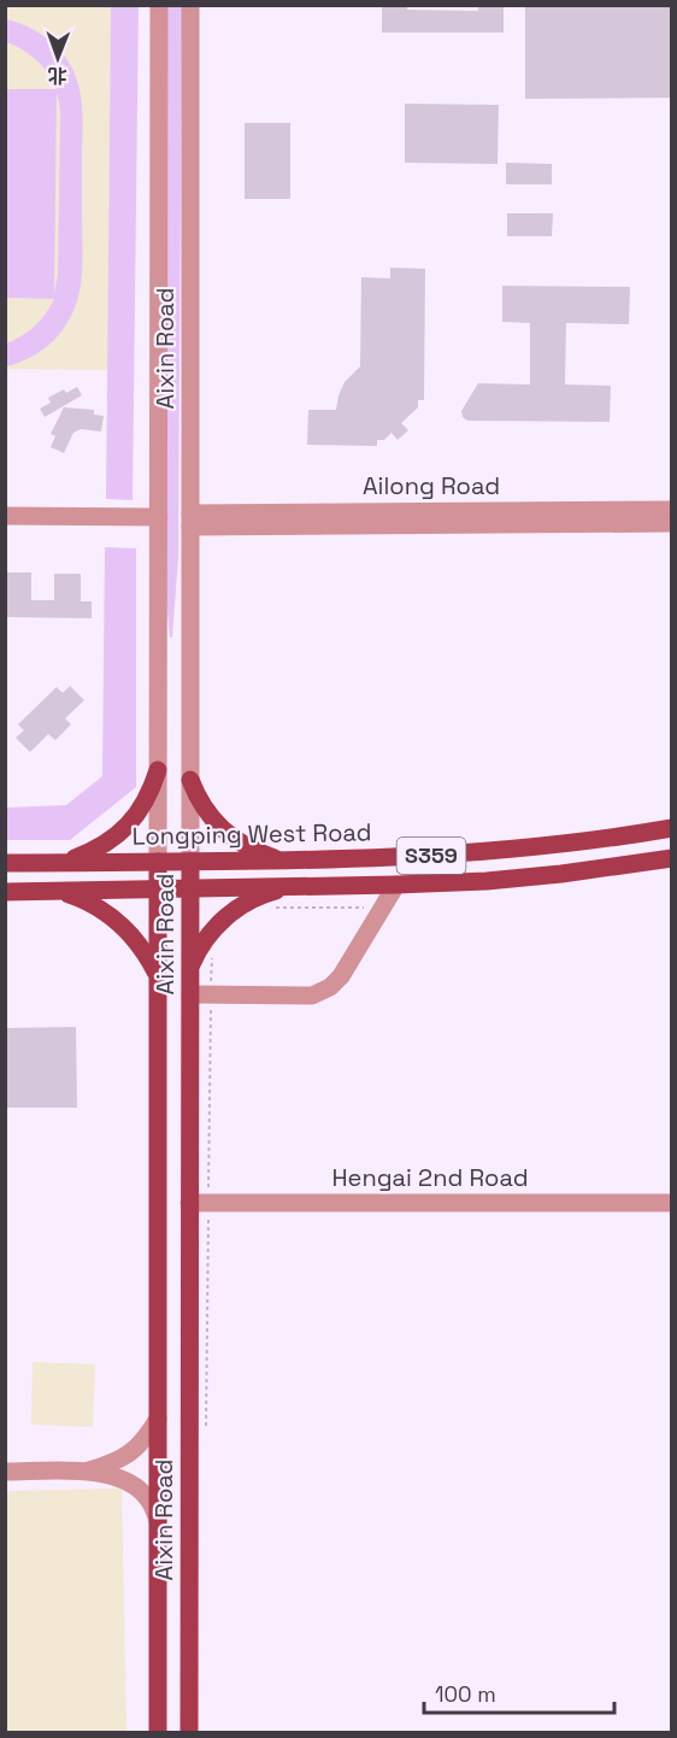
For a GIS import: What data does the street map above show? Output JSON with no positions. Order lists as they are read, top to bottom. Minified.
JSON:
{"streets":{"main road":["Aixin Road","Longping West Road","S359"],"street":["Ailong Road","Hengai 2nd Road"]},"crossings":[["Aixin Road","Ailong Road"],["Aixin Road","Longping West Road"],["Aixin Road","S359"],["Aixin Road","Hengai 2nd Road"]],"scale_bar":"100 m","north":"bottom"}
